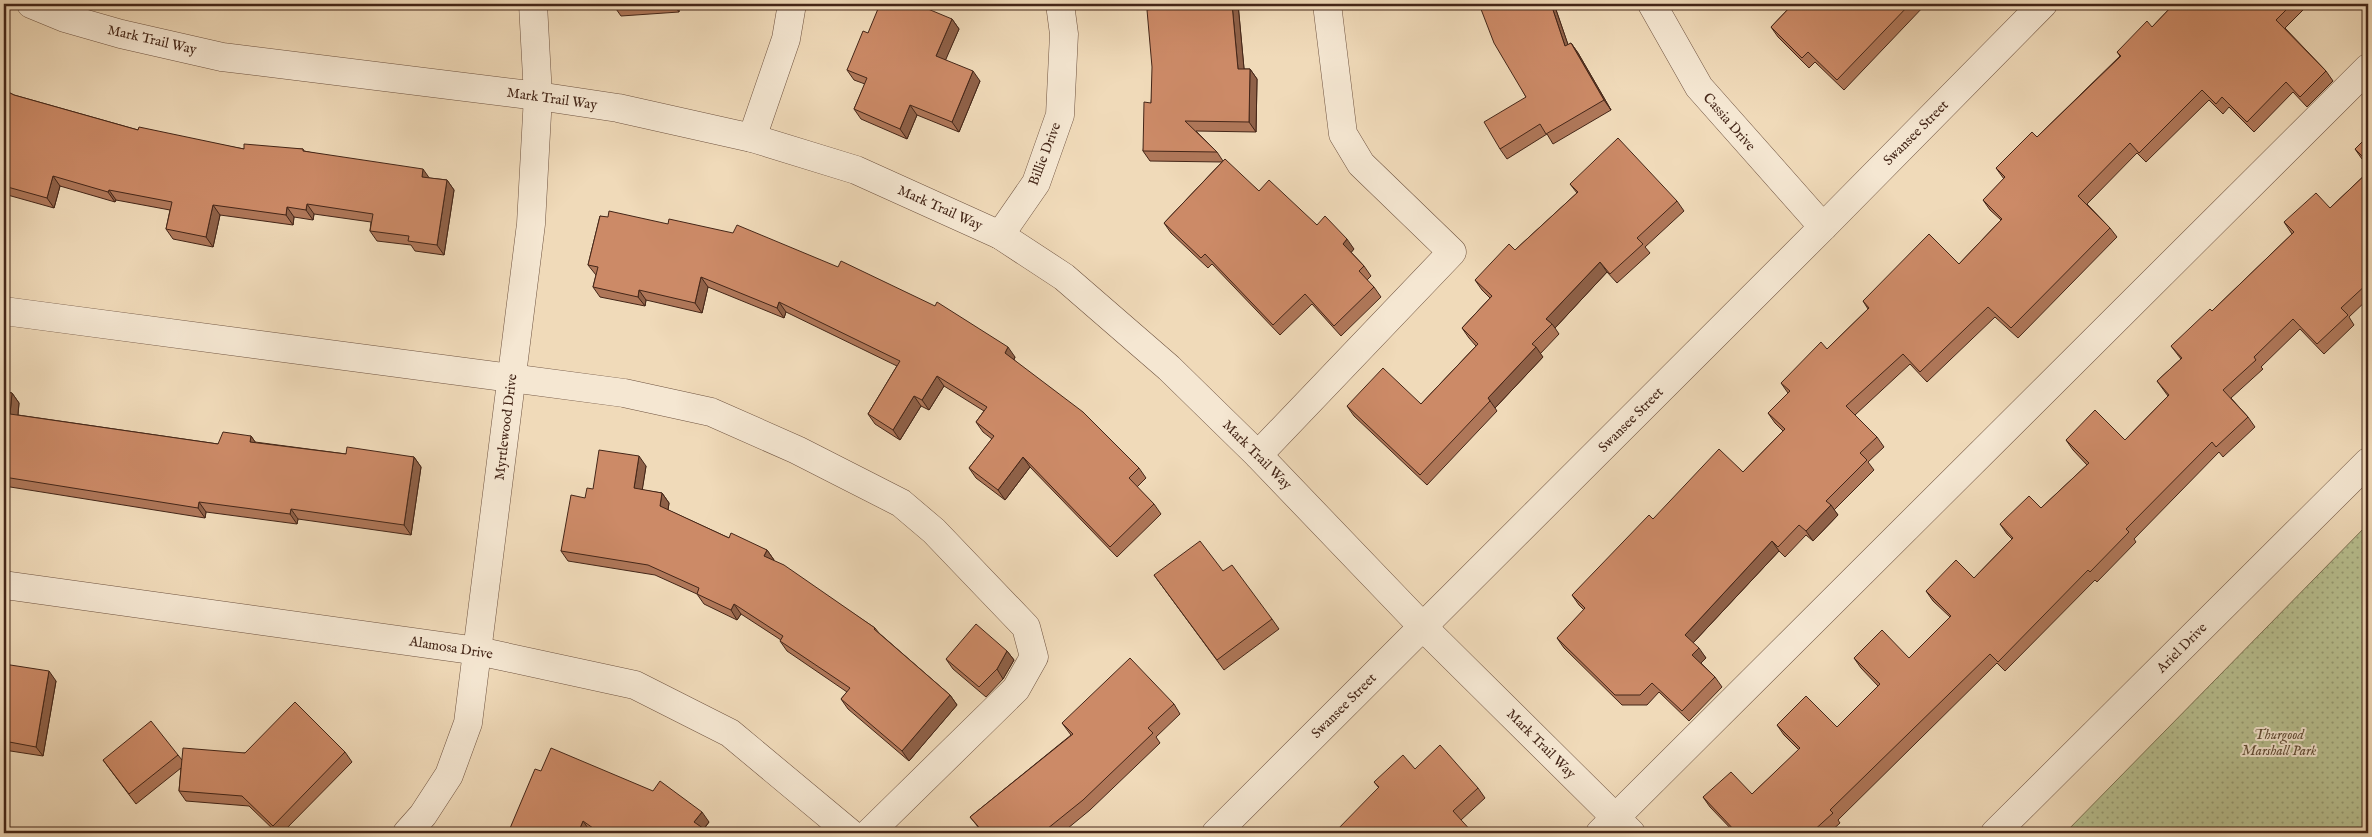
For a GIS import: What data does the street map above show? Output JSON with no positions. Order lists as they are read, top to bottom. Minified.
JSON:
{"streets":{"street":["Mark Trail Way","Cassia Drive","Swansee Street","Billie Drive","Myrtlewood Drive","Alamosa Drive","Ariel Drive"]},"crossings":[["Mark Trail Way","Swansee Street"],["Mark Trail Way","Billie Drive"],["Mark Trail Way","Myrtlewood Drive"],["Cassia Drive","Swansee Street"],["Myrtlewood Drive","Alamosa Drive"]],"parks":["Thurgood Marshall Park"]}
